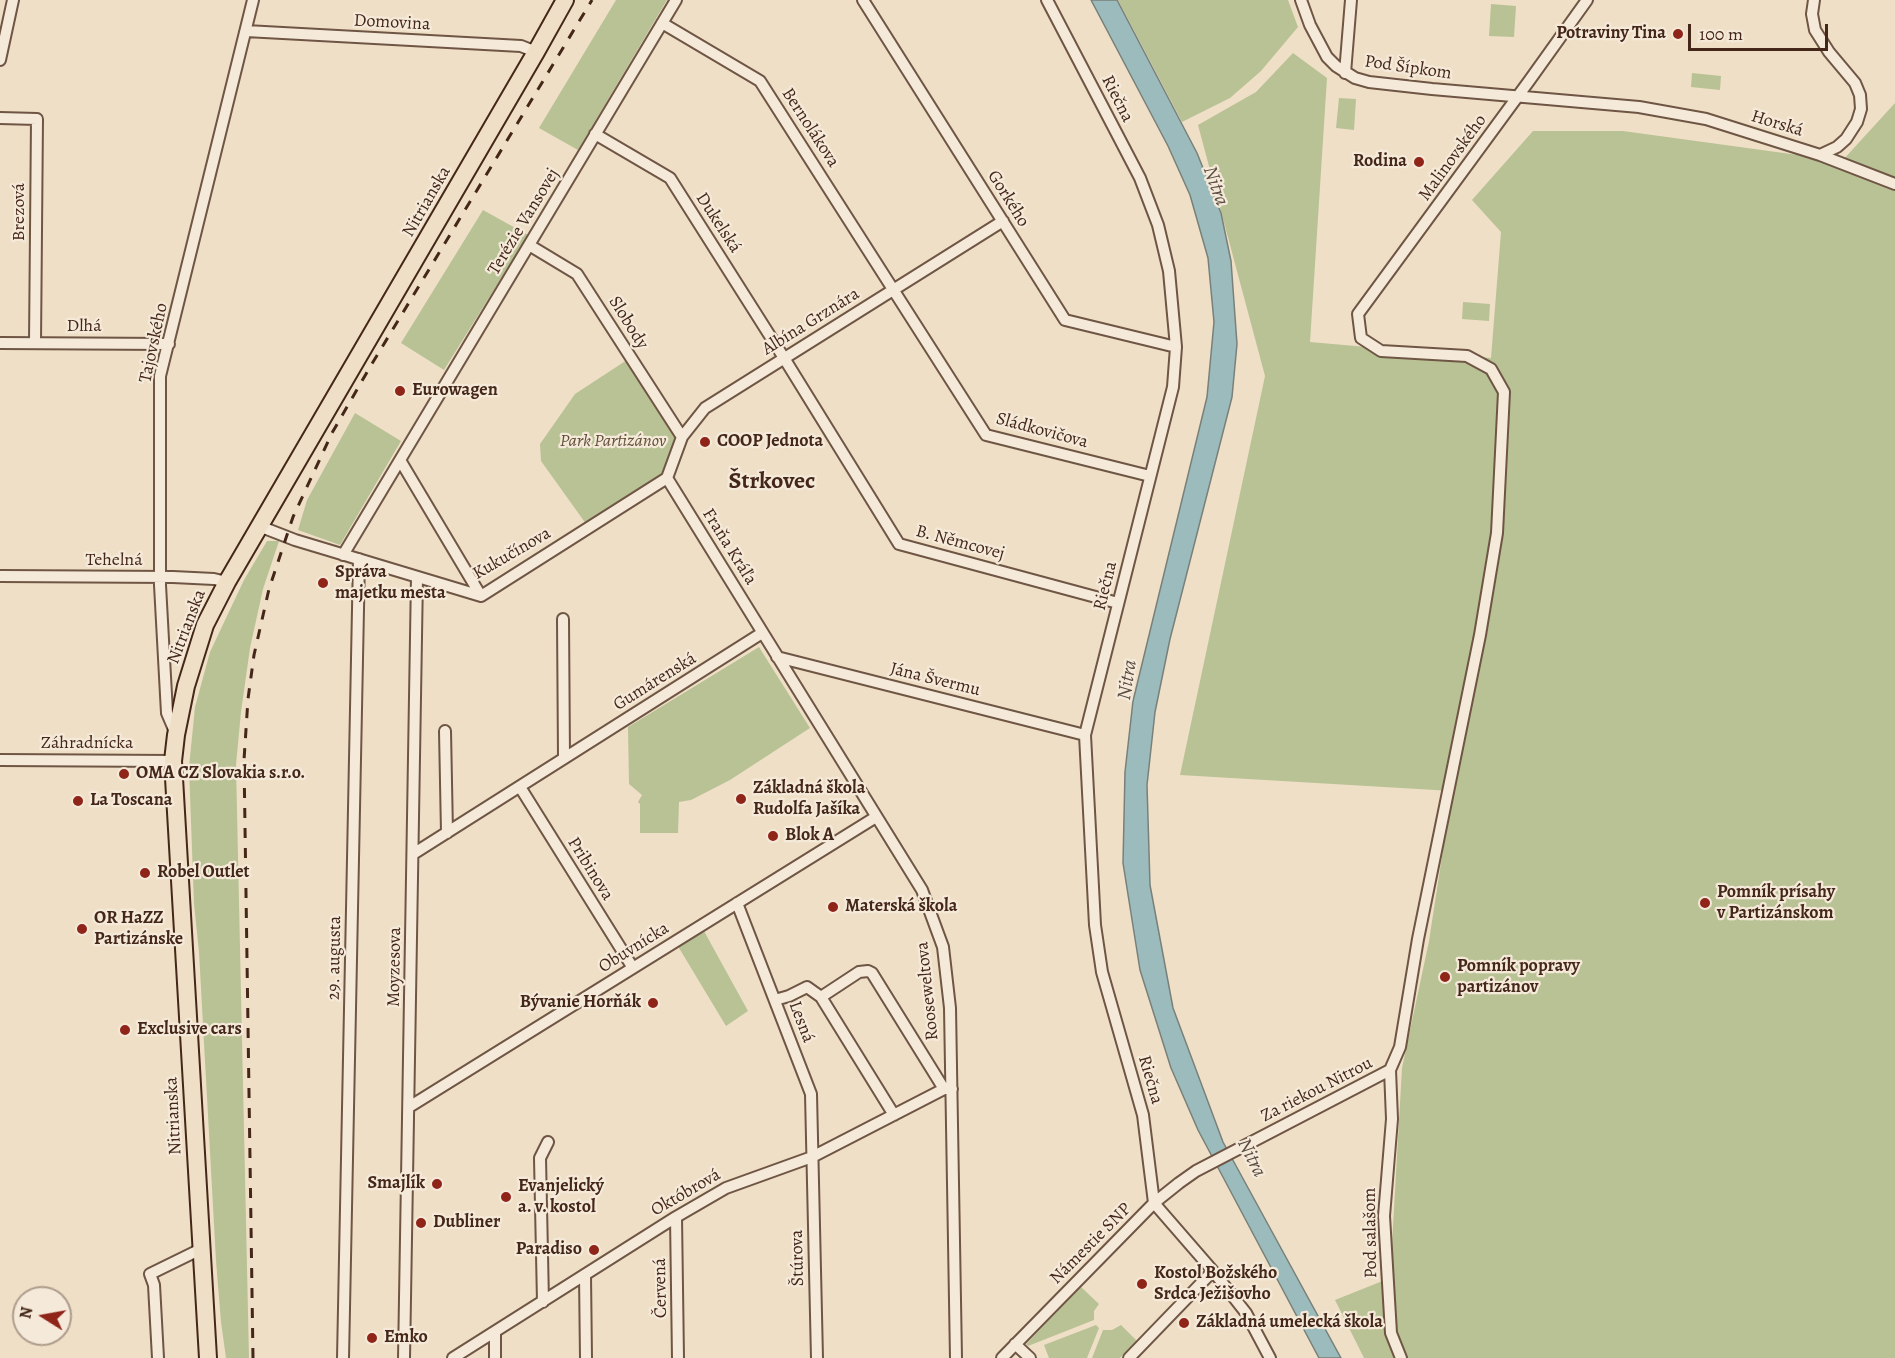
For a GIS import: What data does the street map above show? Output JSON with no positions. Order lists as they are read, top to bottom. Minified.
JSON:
{"streets":{"main road":["Nitrianska"],"street":["Domovina","Pod Šípkom","Riečna","Horská","Bernolákova","Malinovského","Gorkého","Brezová","Terézie Vansovej","Dukelská","Albína Grznára","Slobody","Dlhá","Tajovského","Sládkovičova","B. Němcovej","Fraňa Kráľa","Kukučínova","Tehelná","Jána Švermu","Gumárenská","Záhradnícka","Pribinova","Obuvnícka","29. augusta","Moyzesova","Rooseweltova","Lesná","Za riekou Nitrou","Októbrová","Pod salašom","Námestie SNP","Štúrova","Červená"]},"crossings":[["Domovina","Nitrianska"],["Domovina","Tajovského"],["Pod Šípkom","Horská"],["Pod Šípkom","Malinovského"],["Riečna","Gorkého"],["Riečna","Sládkovičova"],["Riečna","B. Němcovej"],["Riečna","Jána Švermu"],["Riečna","Námestie SNP"],["Horská","Malinovského"],["Bernolákova","Terézie Vansovej"],["Bernolákova","Albína Grznára"],["Bernolákova","Sládkovičova"],["Malinovského","Za riekou Nitrou"],["Malinovského","Pod salašom"],["Gorkého","Albína Grznára"],["Nitrianska","Tajovského"],["Nitrianska","Kukučínova"],["Nitrianska","Tehelná"],["Nitrianska","Záhradnícka"],["Brezová","Dlhá"],["Terézie Vansovej","Dukelská"],["Terézie Vansovej","Slobody"],["Terézie Vansovej","Kukučínova"],["Dukelská","Albína Grznára"],["Dukelská","B. Němcovej"],["Albína Grznára","Slobody"],["Albína Grznára","Sládkovičova"],["Albína Grznára","B. Němcovej"],["Albína Grznára","Fraňa Kráľa"],["Albína Grznára","Kukučínova"],["Dlhá","Tajovského"],["Tajovského","Tehelná"],["Fraňa Kráľa","Kukučínova"],["Fraňa Kráľa","Gumárenská"],["Fraňa Kráľa","Rooseweltova"],["Kukučínova","29. augusta"],["Kukučínova","Moyzesova"],["Jána Švermu","Rooseweltova"],["Gumárenská","Pribinova"],["Gumárenská","Moyzesova"],["Gumárenská","Rooseweltova"],["Pribinova","Obuvnícka"],["Obuvnícka","Moyzesova"],["Obuvnícka","Rooseweltova"],["Obuvnícka","Lesná"],["Rooseweltova","Októbrová"],["Lesná","Októbrová"],["Lesná","Štúrova"],["Za riekou Nitrou","Pod salašom"],["Za riekou Nitrou","Námestie SNP"],["Októbrová","Štúrova"],["Októbrová","Červená"]],"districts":["Štrkovec"],"water":["Nitra"],"parks":["Park Partizánov"],"places":["Potraviny Tina","Rodina","Eurowagen","COOP Jednota","Správa majetku mesta","OMA CZ Slovakia s.r.o.","Základná škola Rudolfa Jašíka","La Toscana","Blok A","Robel Outlet","Pomník prísahy v Partizánskom","Materská škola","OR HaZZ Partizánske","Pomník popravy partizánov","Bývanie Horňák","Exclusive cars","Smajlík","Evanjelický a. v. kostol","Dubliner","Paradiso","Kostol Božského Srdca Ježišovho","Základná umelecká škola","Emko"],"scale_bar":"100 m","north":"left"}
